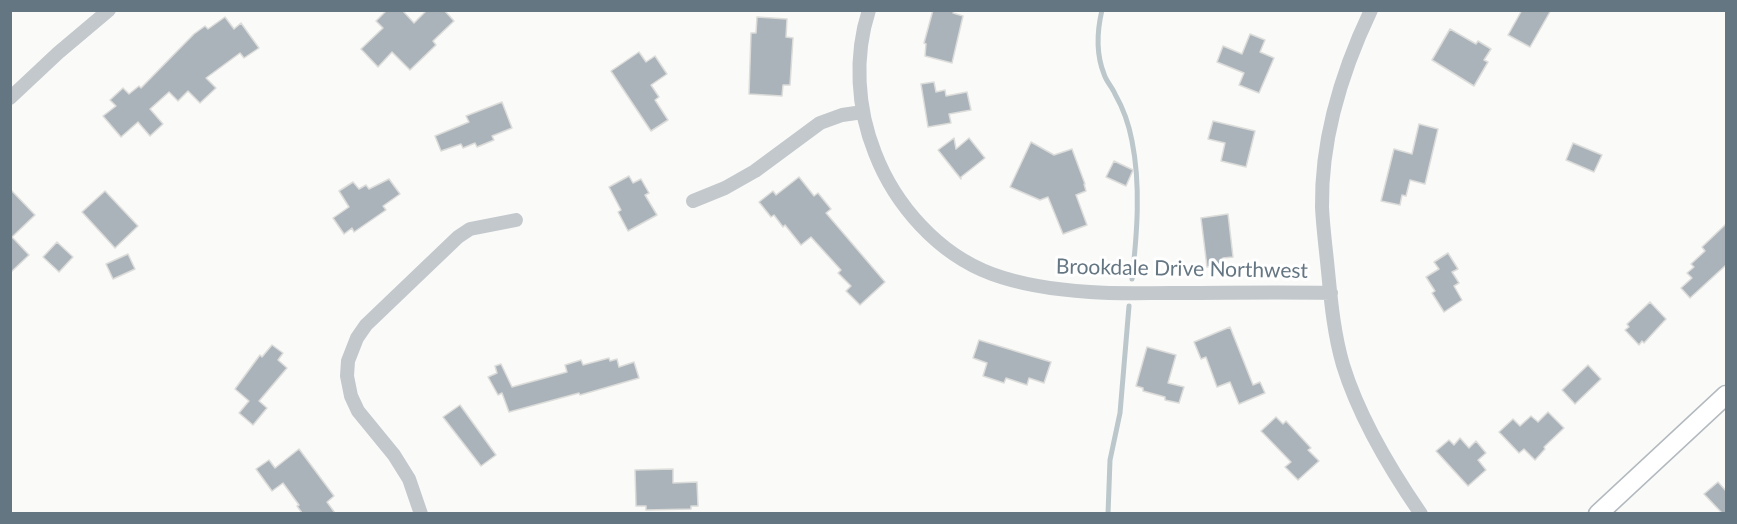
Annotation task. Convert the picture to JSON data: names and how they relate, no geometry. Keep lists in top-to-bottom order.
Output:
{
  "streets": {
    "street": ["Brookdale Drive Northwest"]
  }
}
